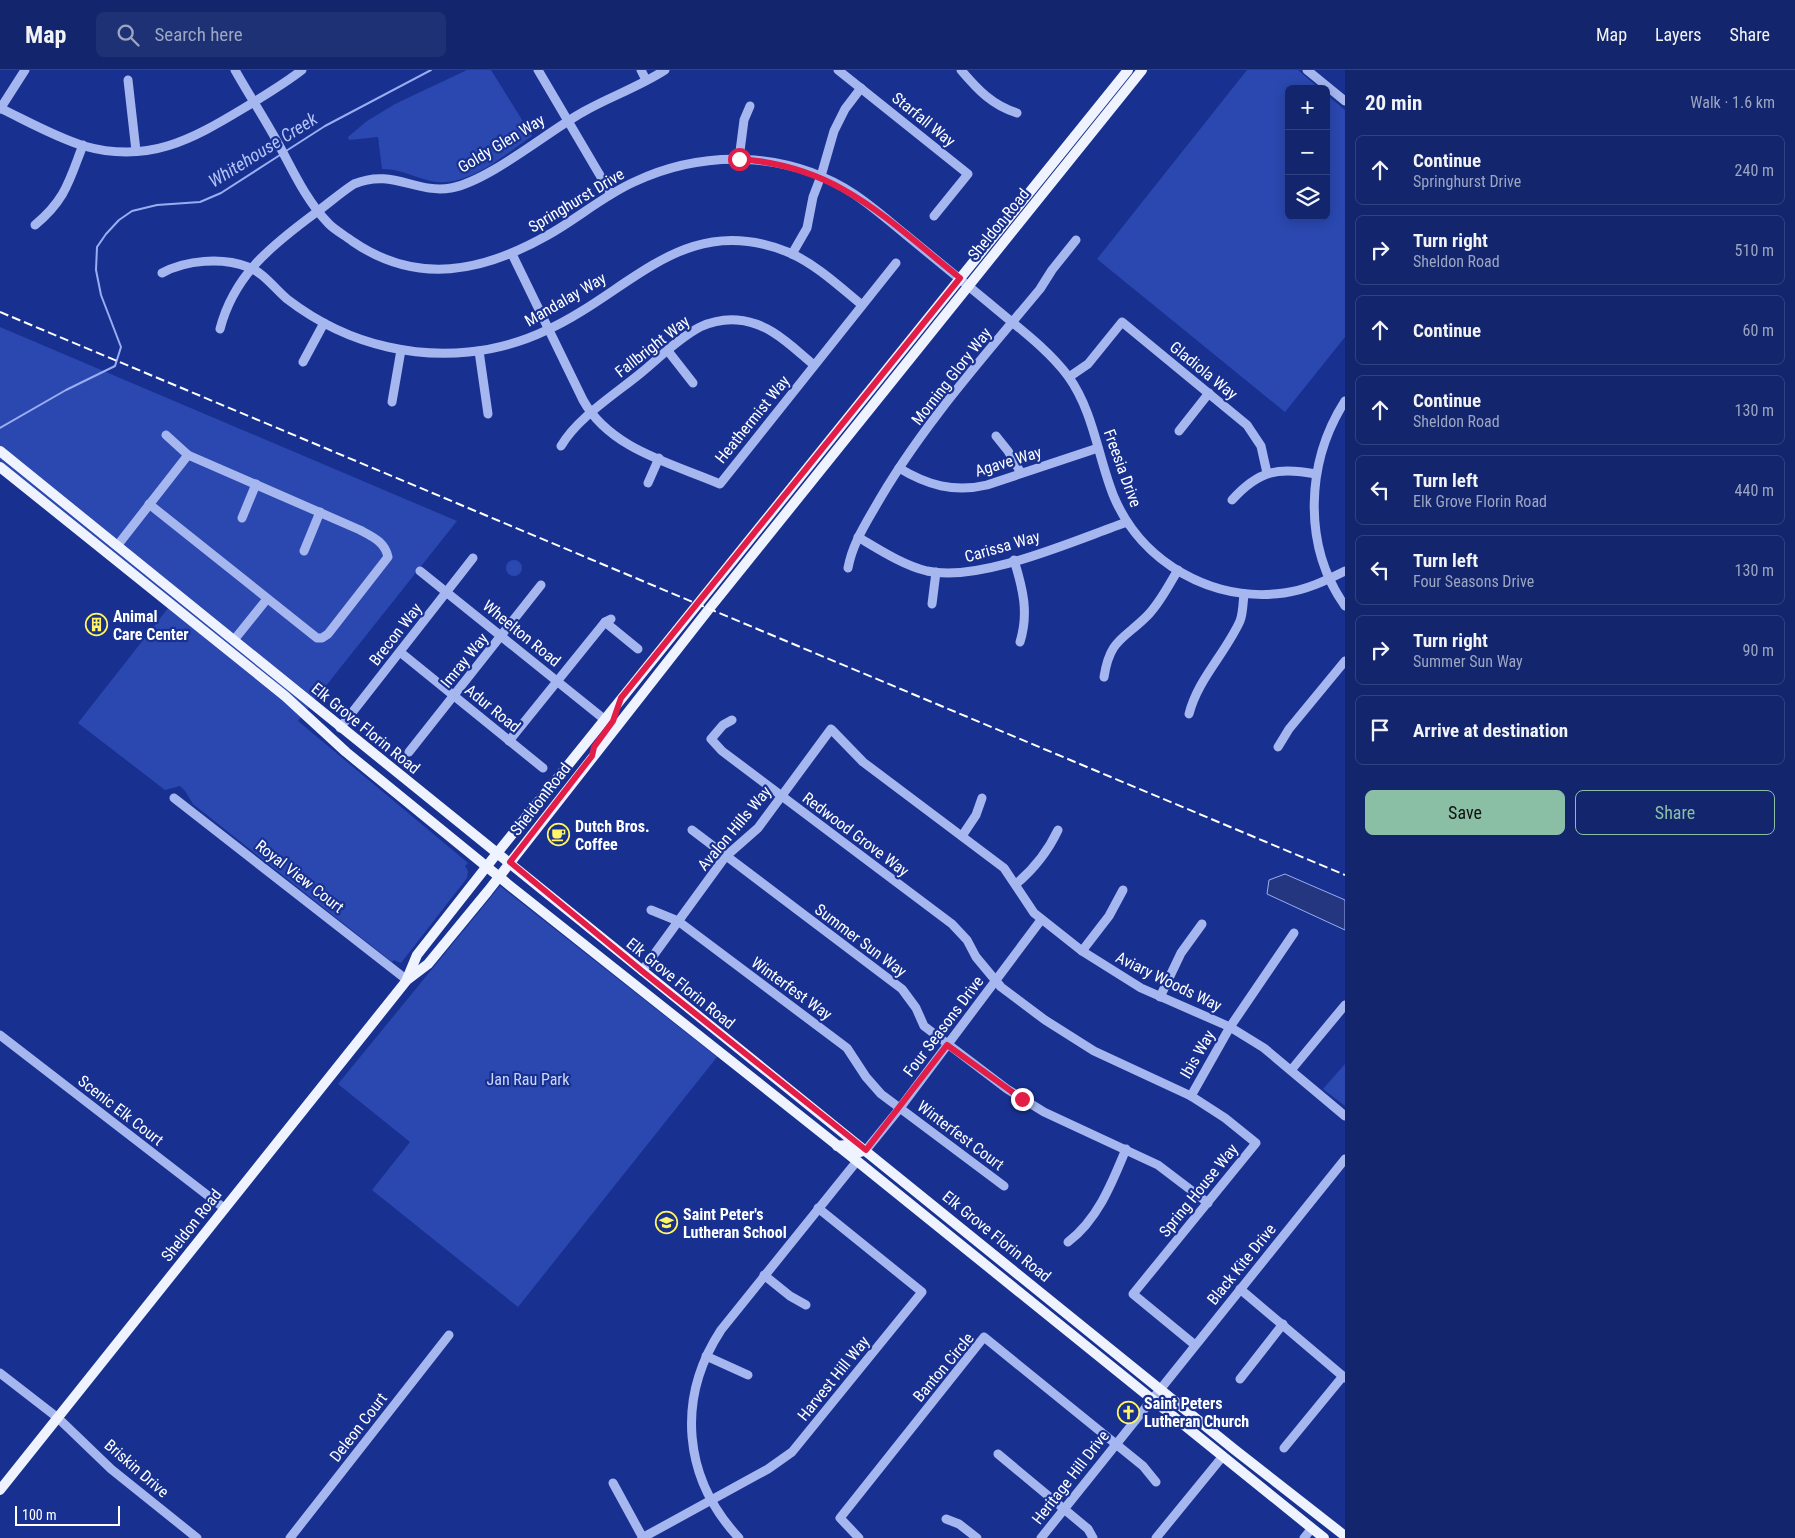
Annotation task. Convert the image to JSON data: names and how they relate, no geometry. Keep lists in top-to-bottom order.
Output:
{
  "streets": {
    "main road": ["Sheldon Road", "Elk Grove Florin Road"],
    "street": [
      "Starfall Way",
      "Goldy Glen Way",
      "Springhurst Drive",
      "Mandalay Way",
      "Fallbright Way",
      "Gladiola Way",
      "Morning Glory Way",
      "Heathermist Way",
      "Agave Way",
      "Freesia Drive",
      "Carissa Way",
      "Wheelton Road",
      "Brecon Way",
      "Imray Way",
      "Adur Road",
      "Avalon Hills Way",
      "Redwood Grove Way",
      "Royal View Court",
      "Summer Sun Way",
      "Aviary Woods Way",
      "Winterfest Way",
      "Four Seasons Drive",
      "Ibis Way",
      "Scenic Elk Court",
      "Winterfest Court",
      "Spring House Way",
      "Black Kite Drive",
      "Banton Circle",
      "Harvest Hill Way",
      "Deleon Court",
      "Briskin Drive",
      "Heritage Hill Drive"
    ]
  },
  "crossings": [
    ["Goldy Glen Way", "Springhurst Drive"],
    ["Goldy Glen Way", "Mandalay Way"],
    ["Springhurst Drive", "Sheldon Road"],
    ["Springhurst Drive", "Heathermist Way"],
    ["Springhurst Drive", "Freesia Drive"],
    ["Sheldon Road", "Freesia Drive"],
    ["Sheldon Road", "Wheelton Road"],
    ["Sheldon Road", "Elk Grove Florin Road"],
    ["Sheldon Road", "Royal View Court"],
    ["Sheldon Road", "Scenic Elk Court"],
    ["Sheldon Road", "Briskin Drive"],
    ["Mandalay Way", "Heathermist Way"],
    ["Fallbright Way", "Heathermist Way"],
    ["Gladiola Way", "Freesia Drive"],
    ["Morning Glory Way", "Agave Way"],
    ["Morning Glory Way", "Freesia Drive"],
    ["Morning Glory Way", "Carissa Way"],
    ["Agave Way", "Freesia Drive"],
    ["Freesia Drive", "Carissa Way"],
    ["Wheelton Road", "Brecon Way"],
    ["Wheelton Road", "Imray Way"],
    ["Brecon Way", "Adur Road"],
    ["Brecon Way", "Elk Grove Florin Road"],
    ["Imray Way", "Adur Road"],
    ["Elk Grove Florin Road", "Avalon Hills Way"],
    ["Elk Grove Florin Road", "Four Seasons Drive"],
    ["Elk Grove Florin Road", "Black Kite Drive"],
    ["Elk Grove Florin Road", "Heritage Hill Drive"],
    ["Avalon Hills Way", "Redwood Grove Way"],
    ["Avalon Hills Way", "Summer Sun Way"],
    ["Avalon Hills Way", "Aviary Woods Way"],
    ["Avalon Hills Way", "Winterfest Way"],
    ["Redwood Grove Way", "Four Seasons Drive"],
    ["Redwood Grove Way", "Spring House Way"],
    ["Summer Sun Way", "Four Seasons Drive"],
    ["Summer Sun Way", "Spring House Way"],
    ["Aviary Woods Way", "Four Seasons Drive"],
    ["Aviary Woods Way", "Ibis Way"],
    ["Winterfest Way", "Four Seasons Drive"],
    ["Winterfest Way", "Winterfest Court"],
    ["Four Seasons Drive", "Winterfest Court"],
    ["Four Seasons Drive", "Spring House Way"],
    ["Ibis Way", "Spring House Way"],
    ["Spring House Way", "Black Kite Drive"],
    ["Black Kite Drive", "Heritage Hill Drive"],
    ["Banton Circle", "Heritage Hill Drive"]
  ],
  "water": ["Whitehouse Creek"],
  "parks": ["Jan Rau Park"],
  "places": {
    "building": ["Animal Care Center"],
    "cafe": ["Dutch Bros. Coffee"],
    "school or university": ["Saint Peter's Lutheran School"],
    "church": ["Saint Peters Lutheran Church"]
  },
  "scale_bar": "100 m",
  "page": {
    "header": "Map",
    "search": "Search here",
    "nav": ["Map", "Layers", "Share"],
    "heading": ["20 min", "Walk · 1.6 km"],
    "map_buttons": ["+", "−"],
    "list": [
      ["Continue", "Springhurst Drive", "240 m"],
      ["Turn right", "Sheldon Road", "510 m"],
      ["Continue", "60 m"],
      ["Continue", "Sheldon Road", "130 m"],
      ["Turn left", "Elk Grove Florin Road", "440 m"],
      ["Turn left", "Four Seasons Drive", "130 m"],
      ["Turn right", "Summer Sun Way", "90 m"],
      "Arrive at destination"
    ],
    "buttons": ["Save", "Share"],
    "scale": "100 m"
  }
}
